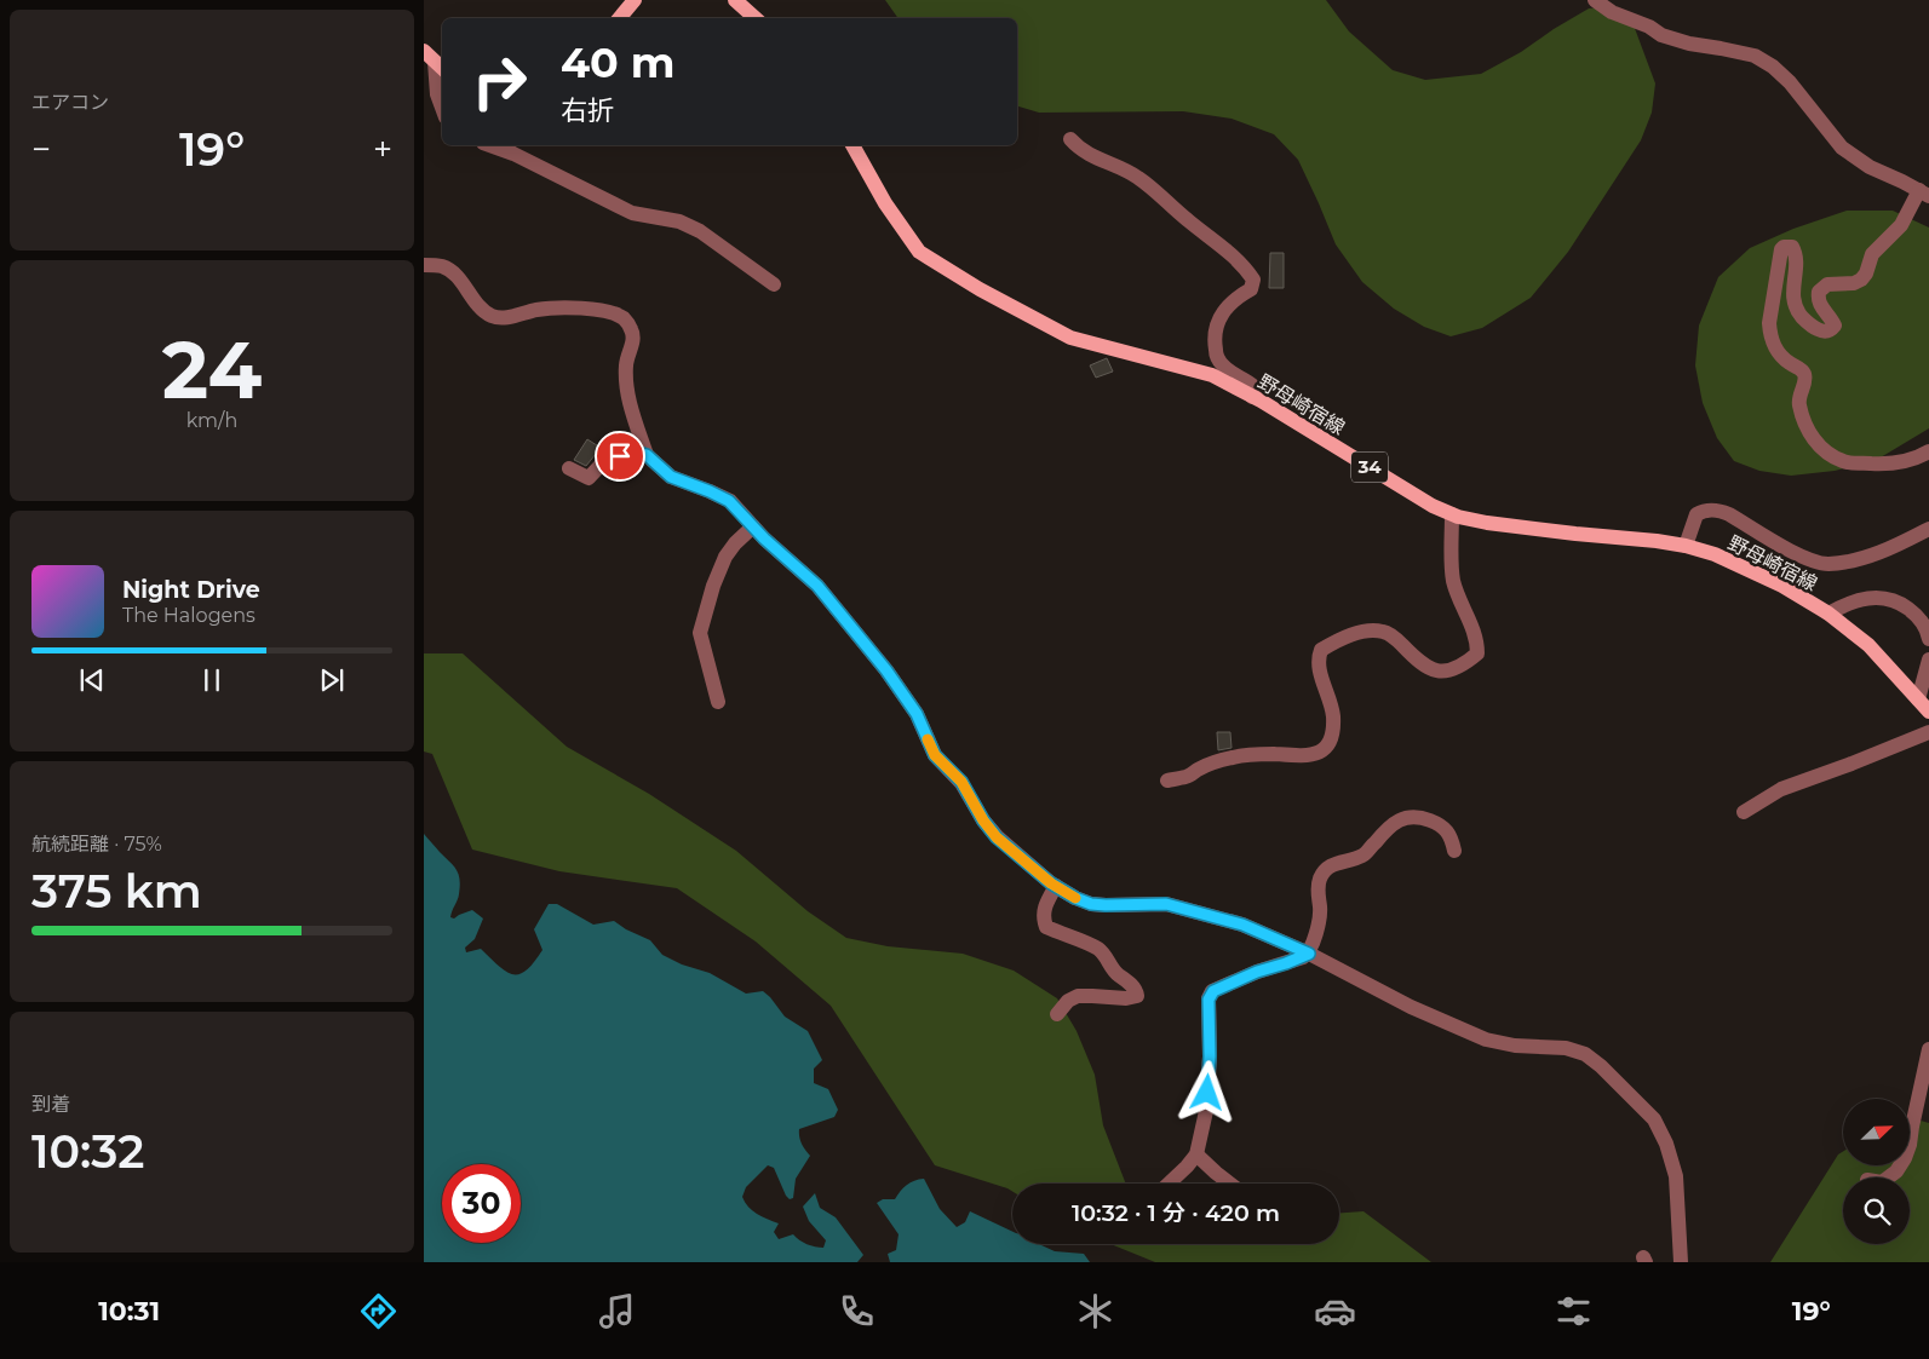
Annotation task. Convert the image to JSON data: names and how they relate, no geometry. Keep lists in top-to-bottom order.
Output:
{
  "streets": {
    "main road": ["野母崎宿線", "34"]
  },
  "north": "top right",
  "page": {
    "tile": [
      "エアコン",
      ["24", "km/h"],
      ["航続距離 · 75%", "375 km"],
      ["到着", "10:32"]
    ],
    "turn": ["40 m", "右折"],
    "heat": ["−", "19°", "+"],
    "song": ["Night Drive", "The Halogens"],
    "limit": "30",
    "trip": "10:32 · 1 分 · 420 m",
    "tabs": ["10:31", "19°"]
  }
}
